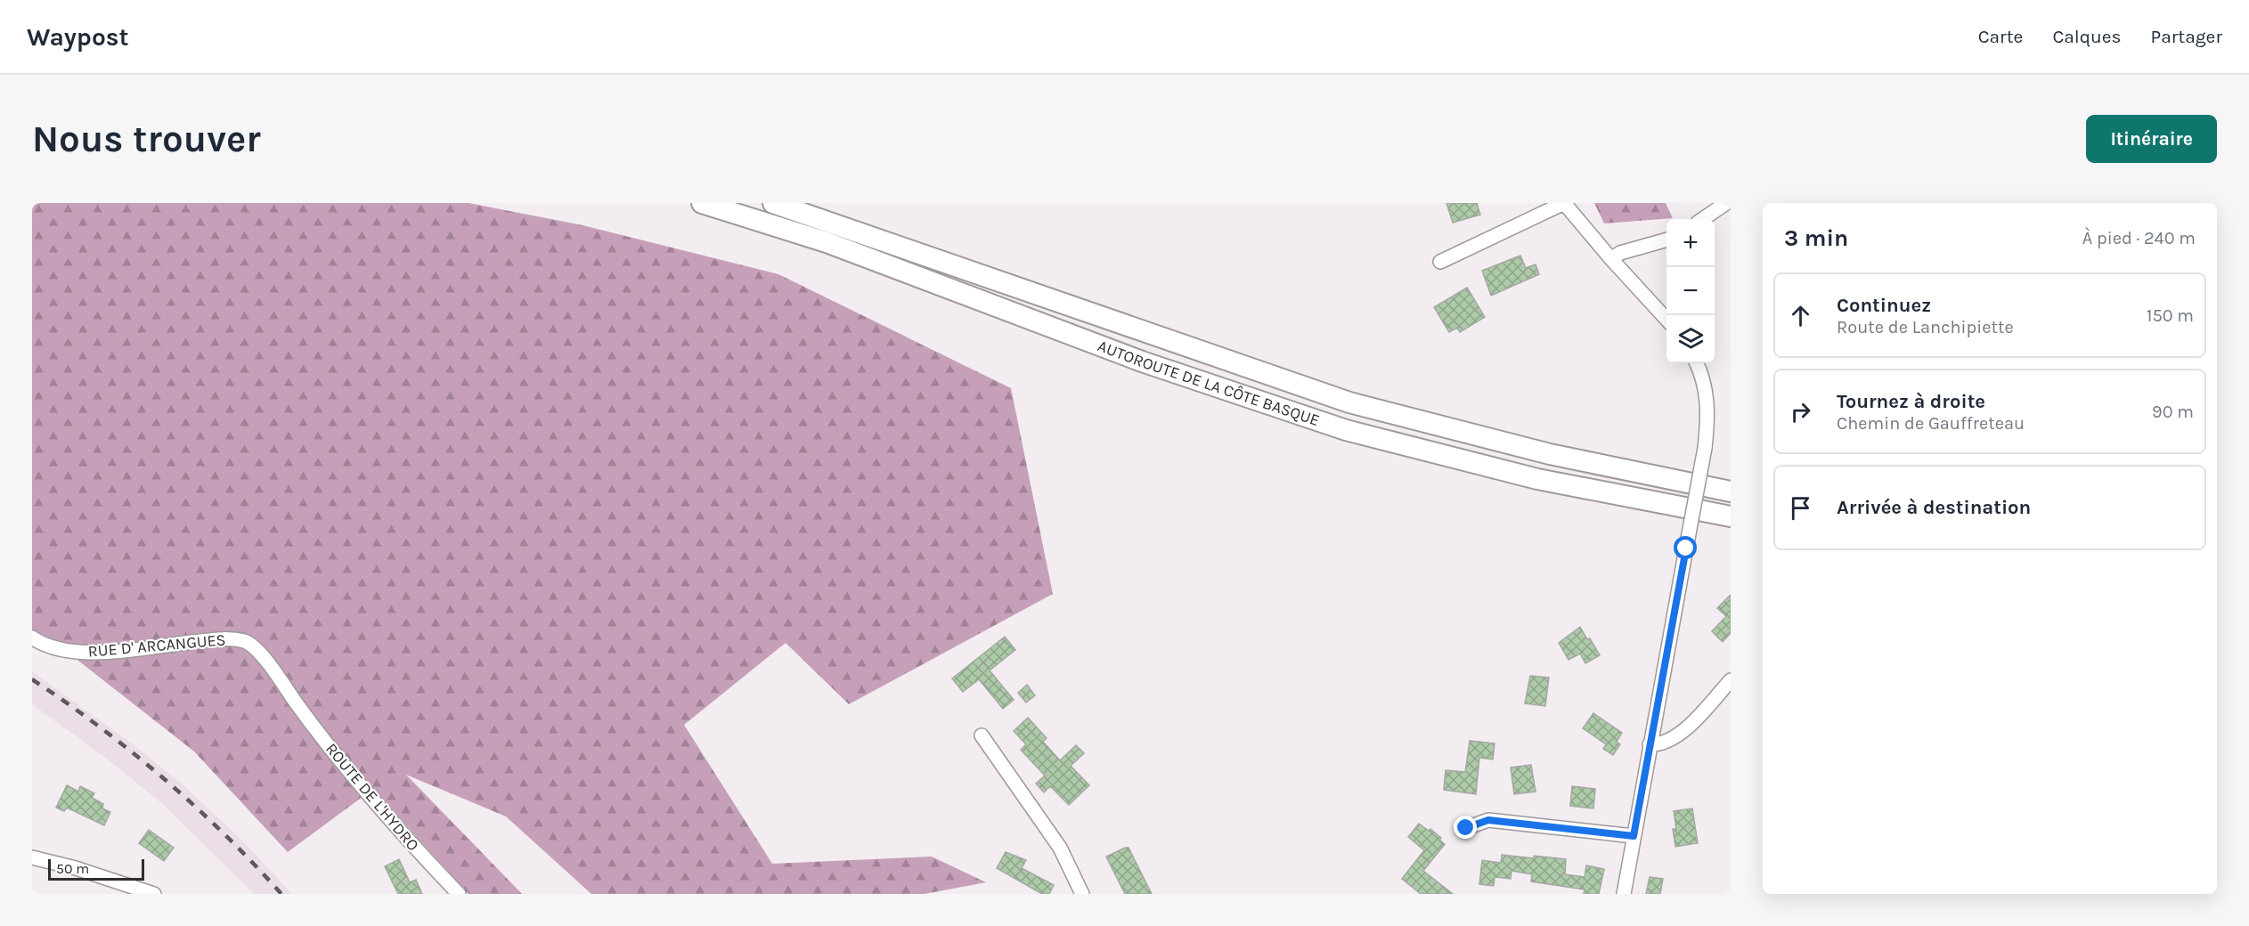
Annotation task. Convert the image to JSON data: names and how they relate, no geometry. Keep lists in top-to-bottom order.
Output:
{
  "streets": {
    "highway": ["AUTOROUTE DE LA CÔTE BASQUE"],
    "street": ["RUE D' ARCANGUES", "ROUTE DE L'HYDRO"]
  },
  "crossings": [
    ["RUE D' ARCANGUES", "ROUTE DE L'HYDRO"]
  ],
  "scale_bar": "50 m",
  "page": {
    "header": "Waypost",
    "nav": ["Carte", "Calques", "Partager"],
    "buttons": "Itinéraire",
    "title": "Nous trouver",
    "heading": ["3 min", "À pied · 240 m"],
    "map_buttons": ["+", "−"],
    "list": [
      ["Continuez", "Route de Lanchipiette", "150 m"],
      ["Tournez à droite", "Chemin de Gauffreteau", "90 m"],
      "Arrivée à destination"
    ],
    "scale": "50 m"
  }
}
